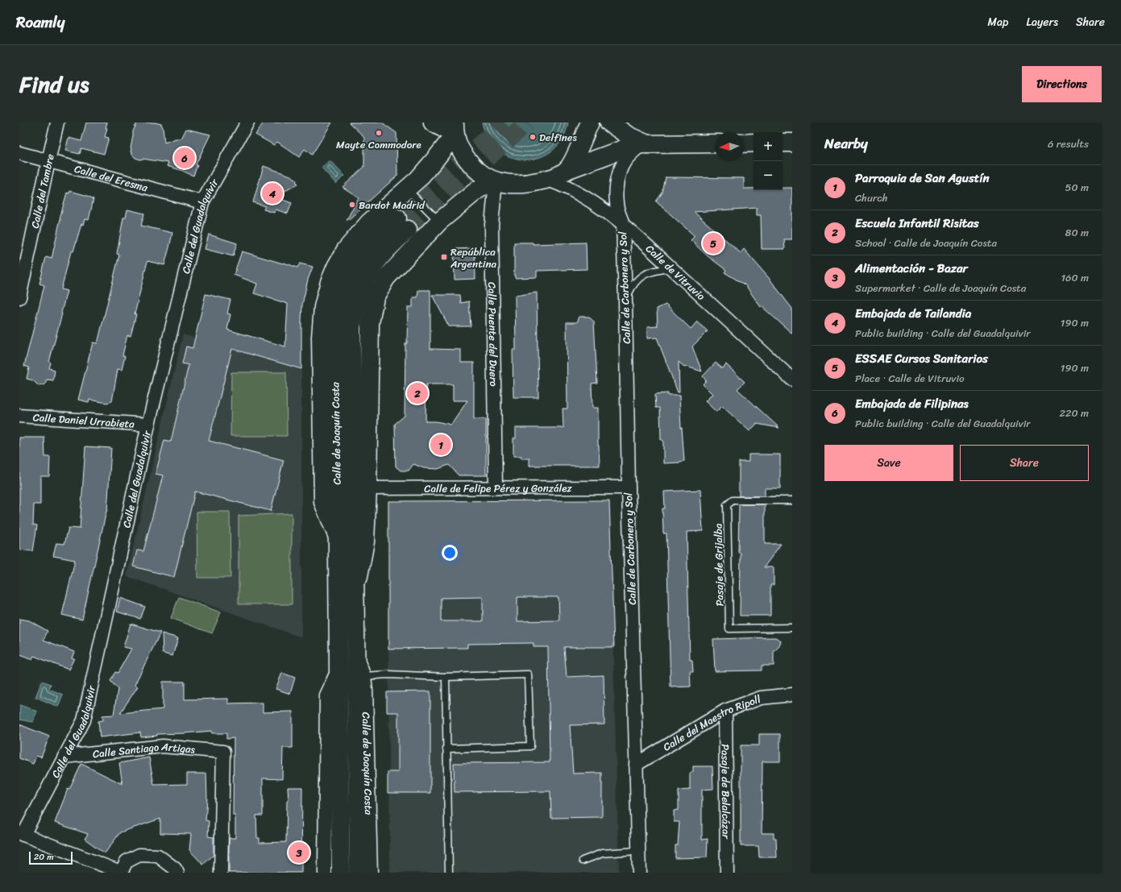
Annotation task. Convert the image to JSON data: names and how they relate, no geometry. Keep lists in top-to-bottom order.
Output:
{
  "streets": {
    "main road": ["Calle de Joaquín Costa"],
    "street": [
      "Calle del Eresma",
      "Calle del Tambre",
      "Calle del Guadalquivir",
      "Calle de Vitruvio",
      "Calle de Carbonero y Sol",
      "Calle Puente del Duero",
      "Calle Daniel Urrabieta",
      "Calle de Felipe Pérez y González",
      "Calle del Maestro Ripoll",
      "Calle Santiago Artigas",
      "Pasaje de Belalcázar"
    ],
    "lane": ["Pasaje de Grijalba"]
  },
  "crossings": [
    ["Calle del Eresma", "Calle del Tambre"],
    ["Calle del Eresma", "Calle del Guadalquivir"],
    ["Calle del Guadalquivir", "Calle Daniel Urrabieta"],
    ["Calle del Guadalquivir", "Calle Santiago Artigas"],
    ["Calle de Vitruvio", "Calle de Carbonero y Sol"],
    ["Calle de Carbonero y Sol", "Calle de Felipe Pérez y González"],
    ["Calle de Carbonero y Sol", "Calle del Maestro Ripoll"],
    ["Calle Puente del Duero", "Calle de Felipe Pérez y González"],
    ["Calle del Maestro Ripoll", "Pasaje de Belalcázar"]
  ],
  "places": {
    "other": ["Mayte Commodore", "Delfines", "Bardot Madrid"],
    "transit": ["República Argentina"]
  },
  "scale_bar": "20 m",
  "north": "left",
  "page": {
    "header": "Roamly",
    "nav": ["Map", "Layers", "Share"],
    "title": "Find us",
    "buttons": [
      "Directions",
      ["Save", "Share"]
    ],
    "heading": ["Nearby", "6 results"],
    "map_buttons": ["+", "−"],
    "pins": [
      "6",
      "4",
      "5",
      "2",
      "1",
      "3"
    ],
    "list": [
      {
        "mark": "1",
        "name": "Parroquia de San Agustín",
        "note": "Church",
        "value": "50 m"
      },
      {
        "mark": "2",
        "name": "Escuela Infantil Risitas",
        "note": "School · Calle de Joaquín Costa",
        "value": "80 m"
      },
      {
        "mark": "3",
        "name": "Alimentación - Bazar",
        "note": "Supermarket · Calle de Joaquín Costa",
        "value": "160 m"
      },
      {
        "mark": "4",
        "name": "Embajada de Tailandia",
        "note": "Public building · Calle del Guadalquivir",
        "value": "190 m"
      },
      {
        "mark": "5",
        "name": "ESSAE Cursos Sanitarios",
        "note": "Place · Calle de Vitruvio",
        "value": "190 m"
      },
      {
        "mark": "6",
        "name": "Embajada de Filipinas",
        "note": "Public building · Calle del Guadalquivir",
        "value": "220 m"
      }
    ],
    "scale": "20 m"
  }
}
